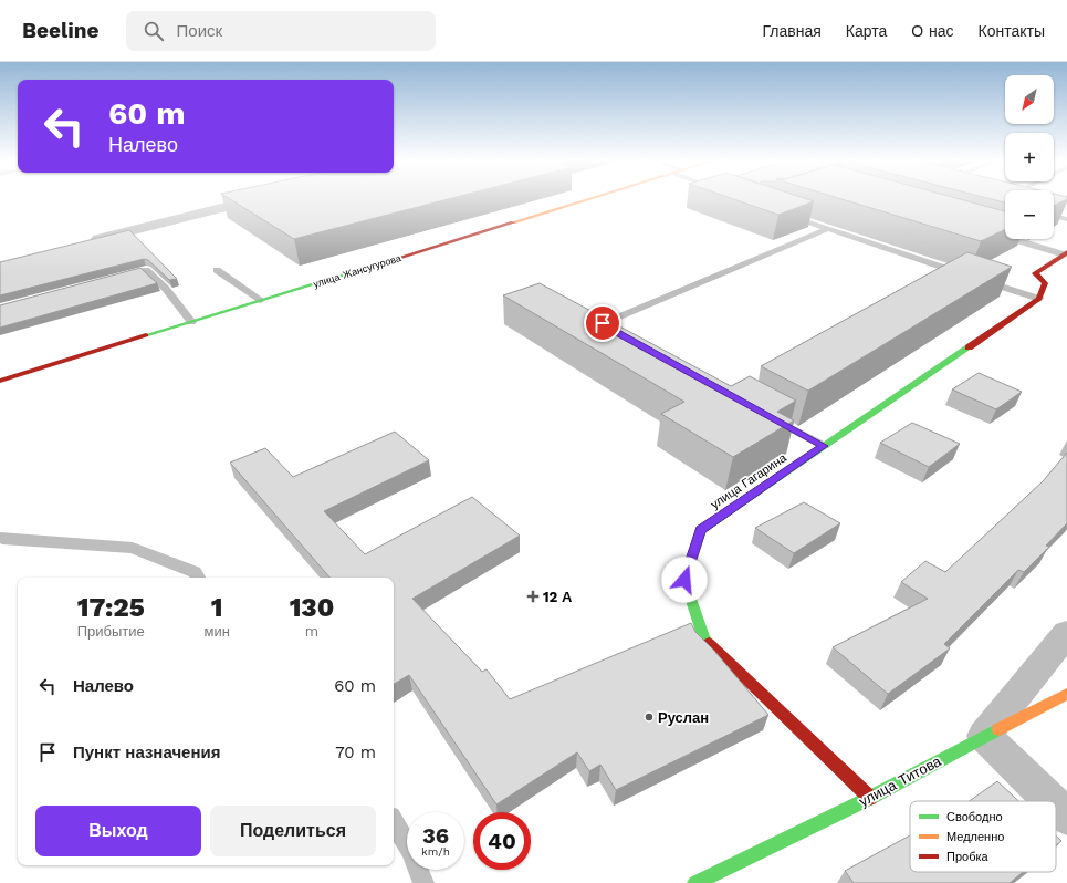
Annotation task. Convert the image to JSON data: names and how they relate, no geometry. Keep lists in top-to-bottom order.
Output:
{
  "streets": {
    "street": ["улица Жансугурова", "улица Гагарина", "улица Титова"]
  },
  "crossings": [
    ["улица Гагарина", "улица Титова"]
  ],
  "places": {
    "health": ["12 А"],
    "other": ["Руслан"]
  },
  "legend": ["Свободно", "Медленно", "Пробка"],
  "north": "bottom left",
  "page": {
    "header": "Beeline",
    "search": "Поиск",
    "nav": [
      "Главная",
      "Карта",
      "О нас",
      "Контакты"
    ],
    "map_buttons": ["+", "−"],
    "turn": ["60 m", "Налево"],
    "eta": [
      "17:25",
      "Прибытие",
      "1",
      "мин",
      "130",
      "m"
    ],
    "list": [
      {
        "name": "Налево",
        "value": "60 m"
      },
      {
        "name": "Пункт назначения",
        "value": "70 m"
      }
    ],
    "buttons": ["Выход", "Поделиться"],
    "speed": "36 km/h",
    "limit": "40"
  }
}
